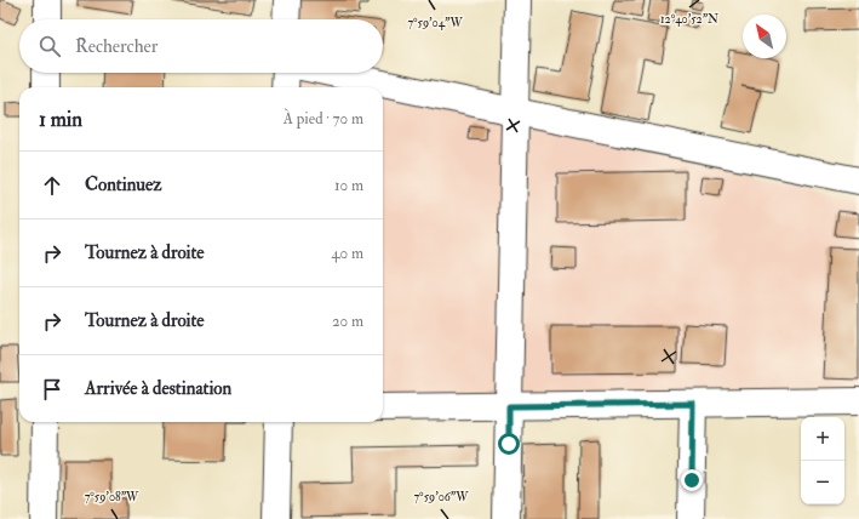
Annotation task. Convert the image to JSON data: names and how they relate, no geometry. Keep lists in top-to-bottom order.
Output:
{
  "north": "top left",
  "page": {
    "search": "Rechercher",
    "heading": ["1 min", "À pied · 70 m"],
    "list": [
      ["Continuez", "10 m"],
      ["Tournez à droite", "40 m"],
      ["Tournez à droite", "20 m"],
      "Arrivée à destination"
    ],
    "map_buttons": ["+", "−"]
  },
  "coordinates": [
    "12°40'52\"N",
    "7°59'04\"W",
    "7°59'08\"W",
    "7°59'06\"W"
  ]
}
